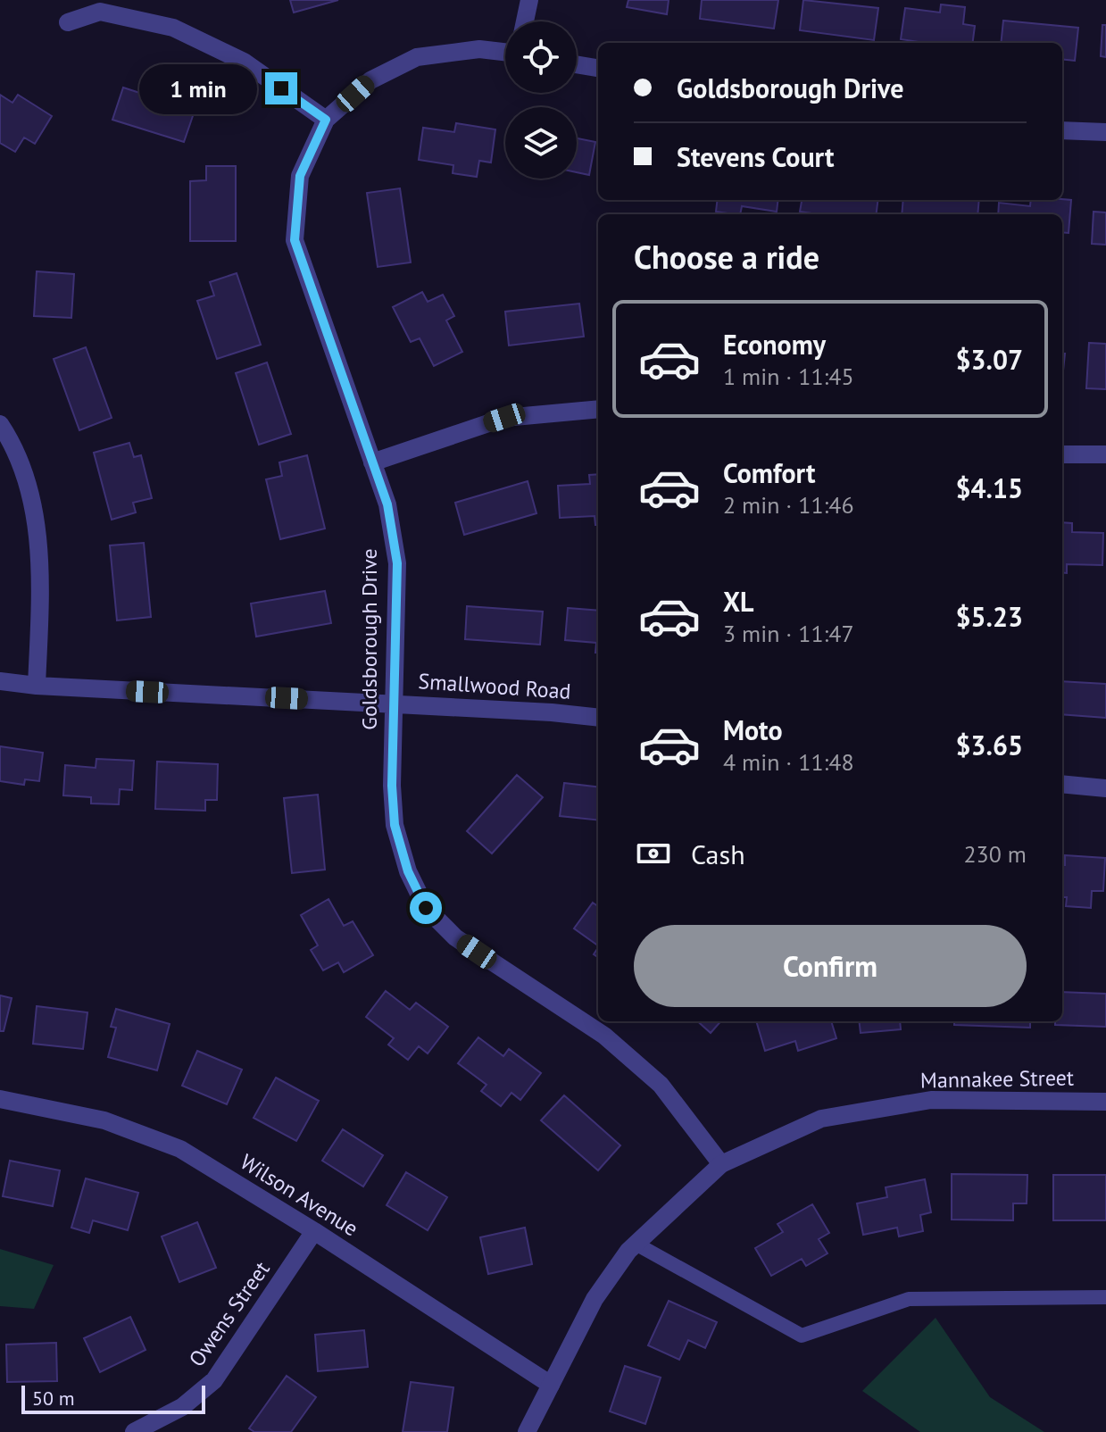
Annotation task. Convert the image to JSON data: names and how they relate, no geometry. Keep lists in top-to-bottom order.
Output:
{
  "streets": {
    "street": [
      "Goldsborough Drive",
      "Smallwood Road",
      "Mannakee Street",
      "Wilson Avenue",
      "Owens Street"
    ]
  },
  "crossings": [
    ["Goldsborough Drive", "Smallwood Road"],
    ["Goldsborough Drive", "Mannakee Street"],
    ["Mannakee Street", "Wilson Avenue"],
    ["Wilson Avenue", "Owens Street"]
  ],
  "scale_bar": "50 m",
  "page": {
    "banner": ["Goldsborough Drive", "Stevens Court"],
    "bubble": "1 min",
    "heading": "Choose a ride",
    "list": [
      {
        "name": "Economy",
        "note": "1 min · 11:45",
        "value": "$3.07"
      },
      {
        "name": "Comfort",
        "note": "2 min · 11:46",
        "value": "$4.15"
      },
      {
        "name": "XL",
        "note": "3 min · 11:47",
        "value": "$5.23"
      },
      {
        "name": "Moto",
        "note": "4 min · 11:48",
        "value": "$3.65"
      }
    ],
    "pay": ["Cash", "230 m"],
    "buttons": "Confirm",
    "scale": "50 m"
  }
}
